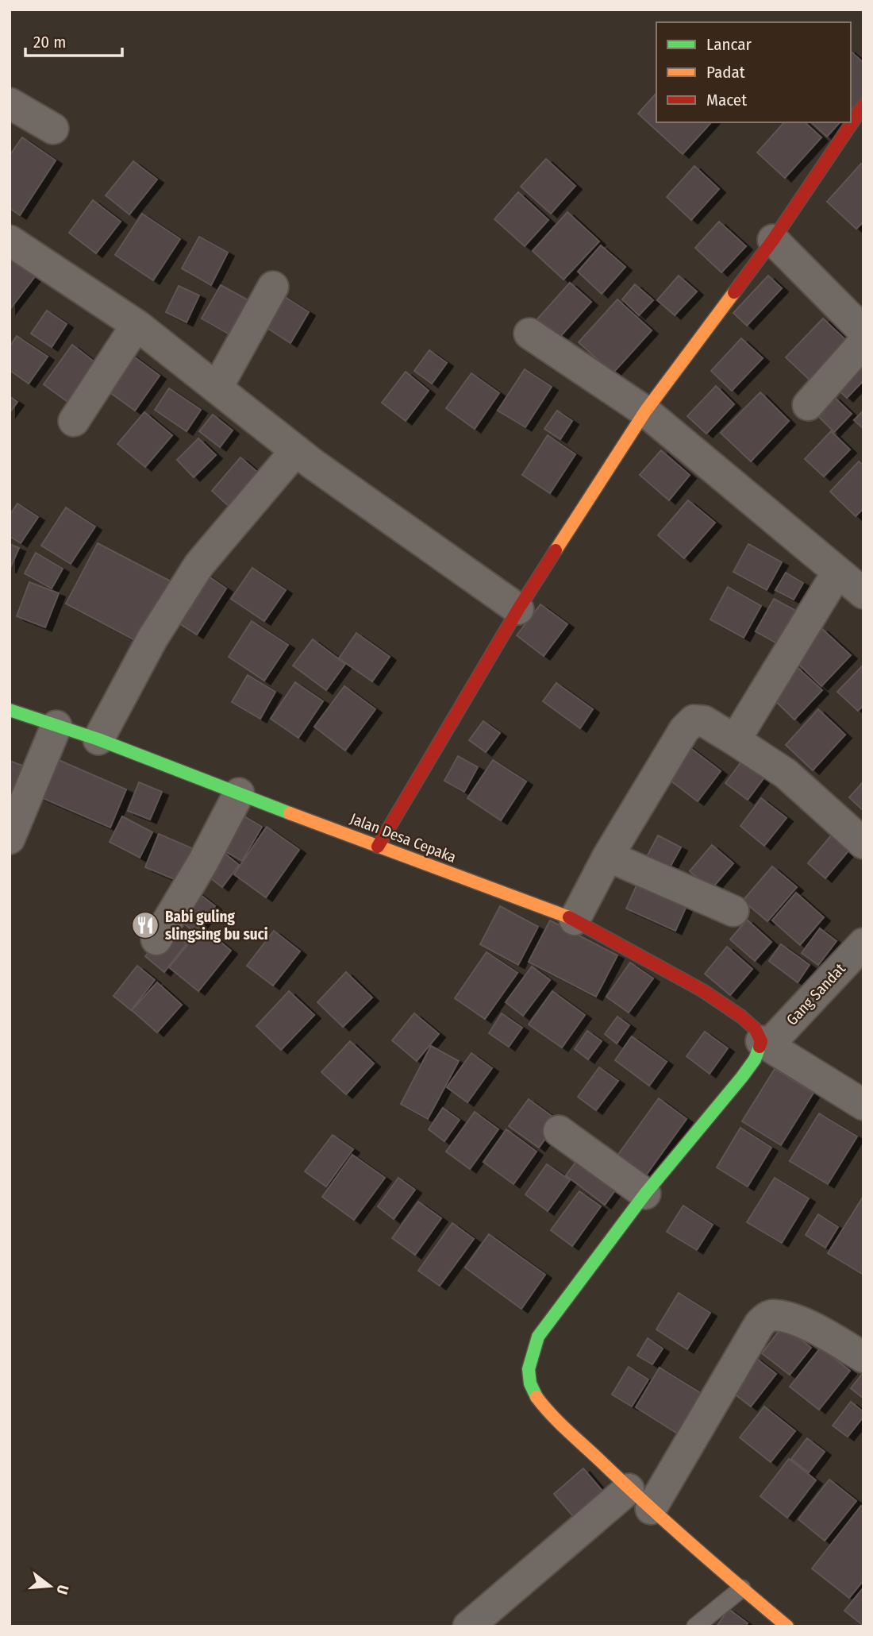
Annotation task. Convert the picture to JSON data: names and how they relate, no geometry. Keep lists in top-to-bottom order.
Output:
{
  "streets": {
    "street": ["Jalan Desa Cepaka", "Gang Sandat"]
  },
  "crossings": [
    ["Jalan Desa Cepaka", "Gang Sandat"]
  ],
  "places": {
    "restaurant": ["Babi guling slingsing bu suci"]
  },
  "legend": ["Lancar", "Padat", "Macet"],
  "scale_bar": "20 m",
  "north": "right"
}
